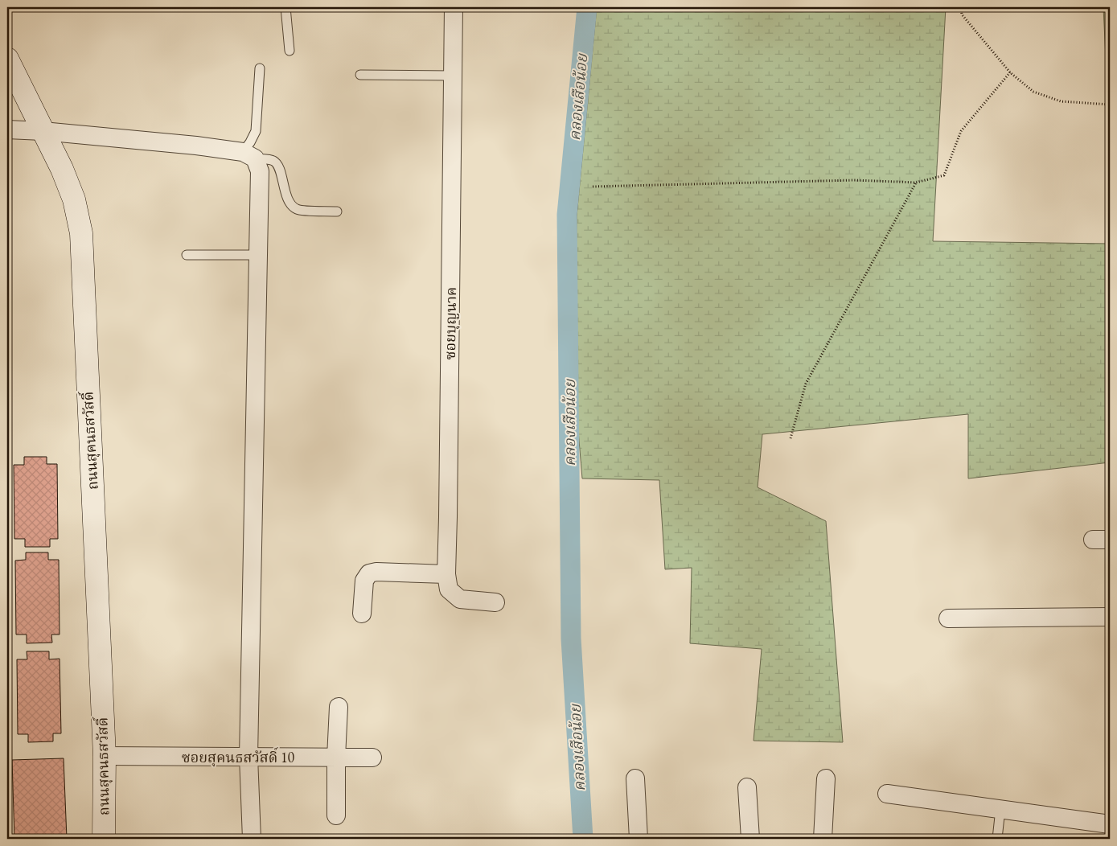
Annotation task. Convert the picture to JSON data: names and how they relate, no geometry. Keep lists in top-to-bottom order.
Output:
{
  "streets": {
    "main road": ["ถนนสุคนธสวัสดิ์"],
    "street": ["ซอยบุญนาค", "ซอยสุคนธสวัสดิ์ 10"]
  },
  "crossings": [
    ["ถนนสุคนธสวัสดิ์", "ซอยสุคนธสวัสดิ์ 10"]
  ],
  "water": ["คลองเสือน้อย"]
}
